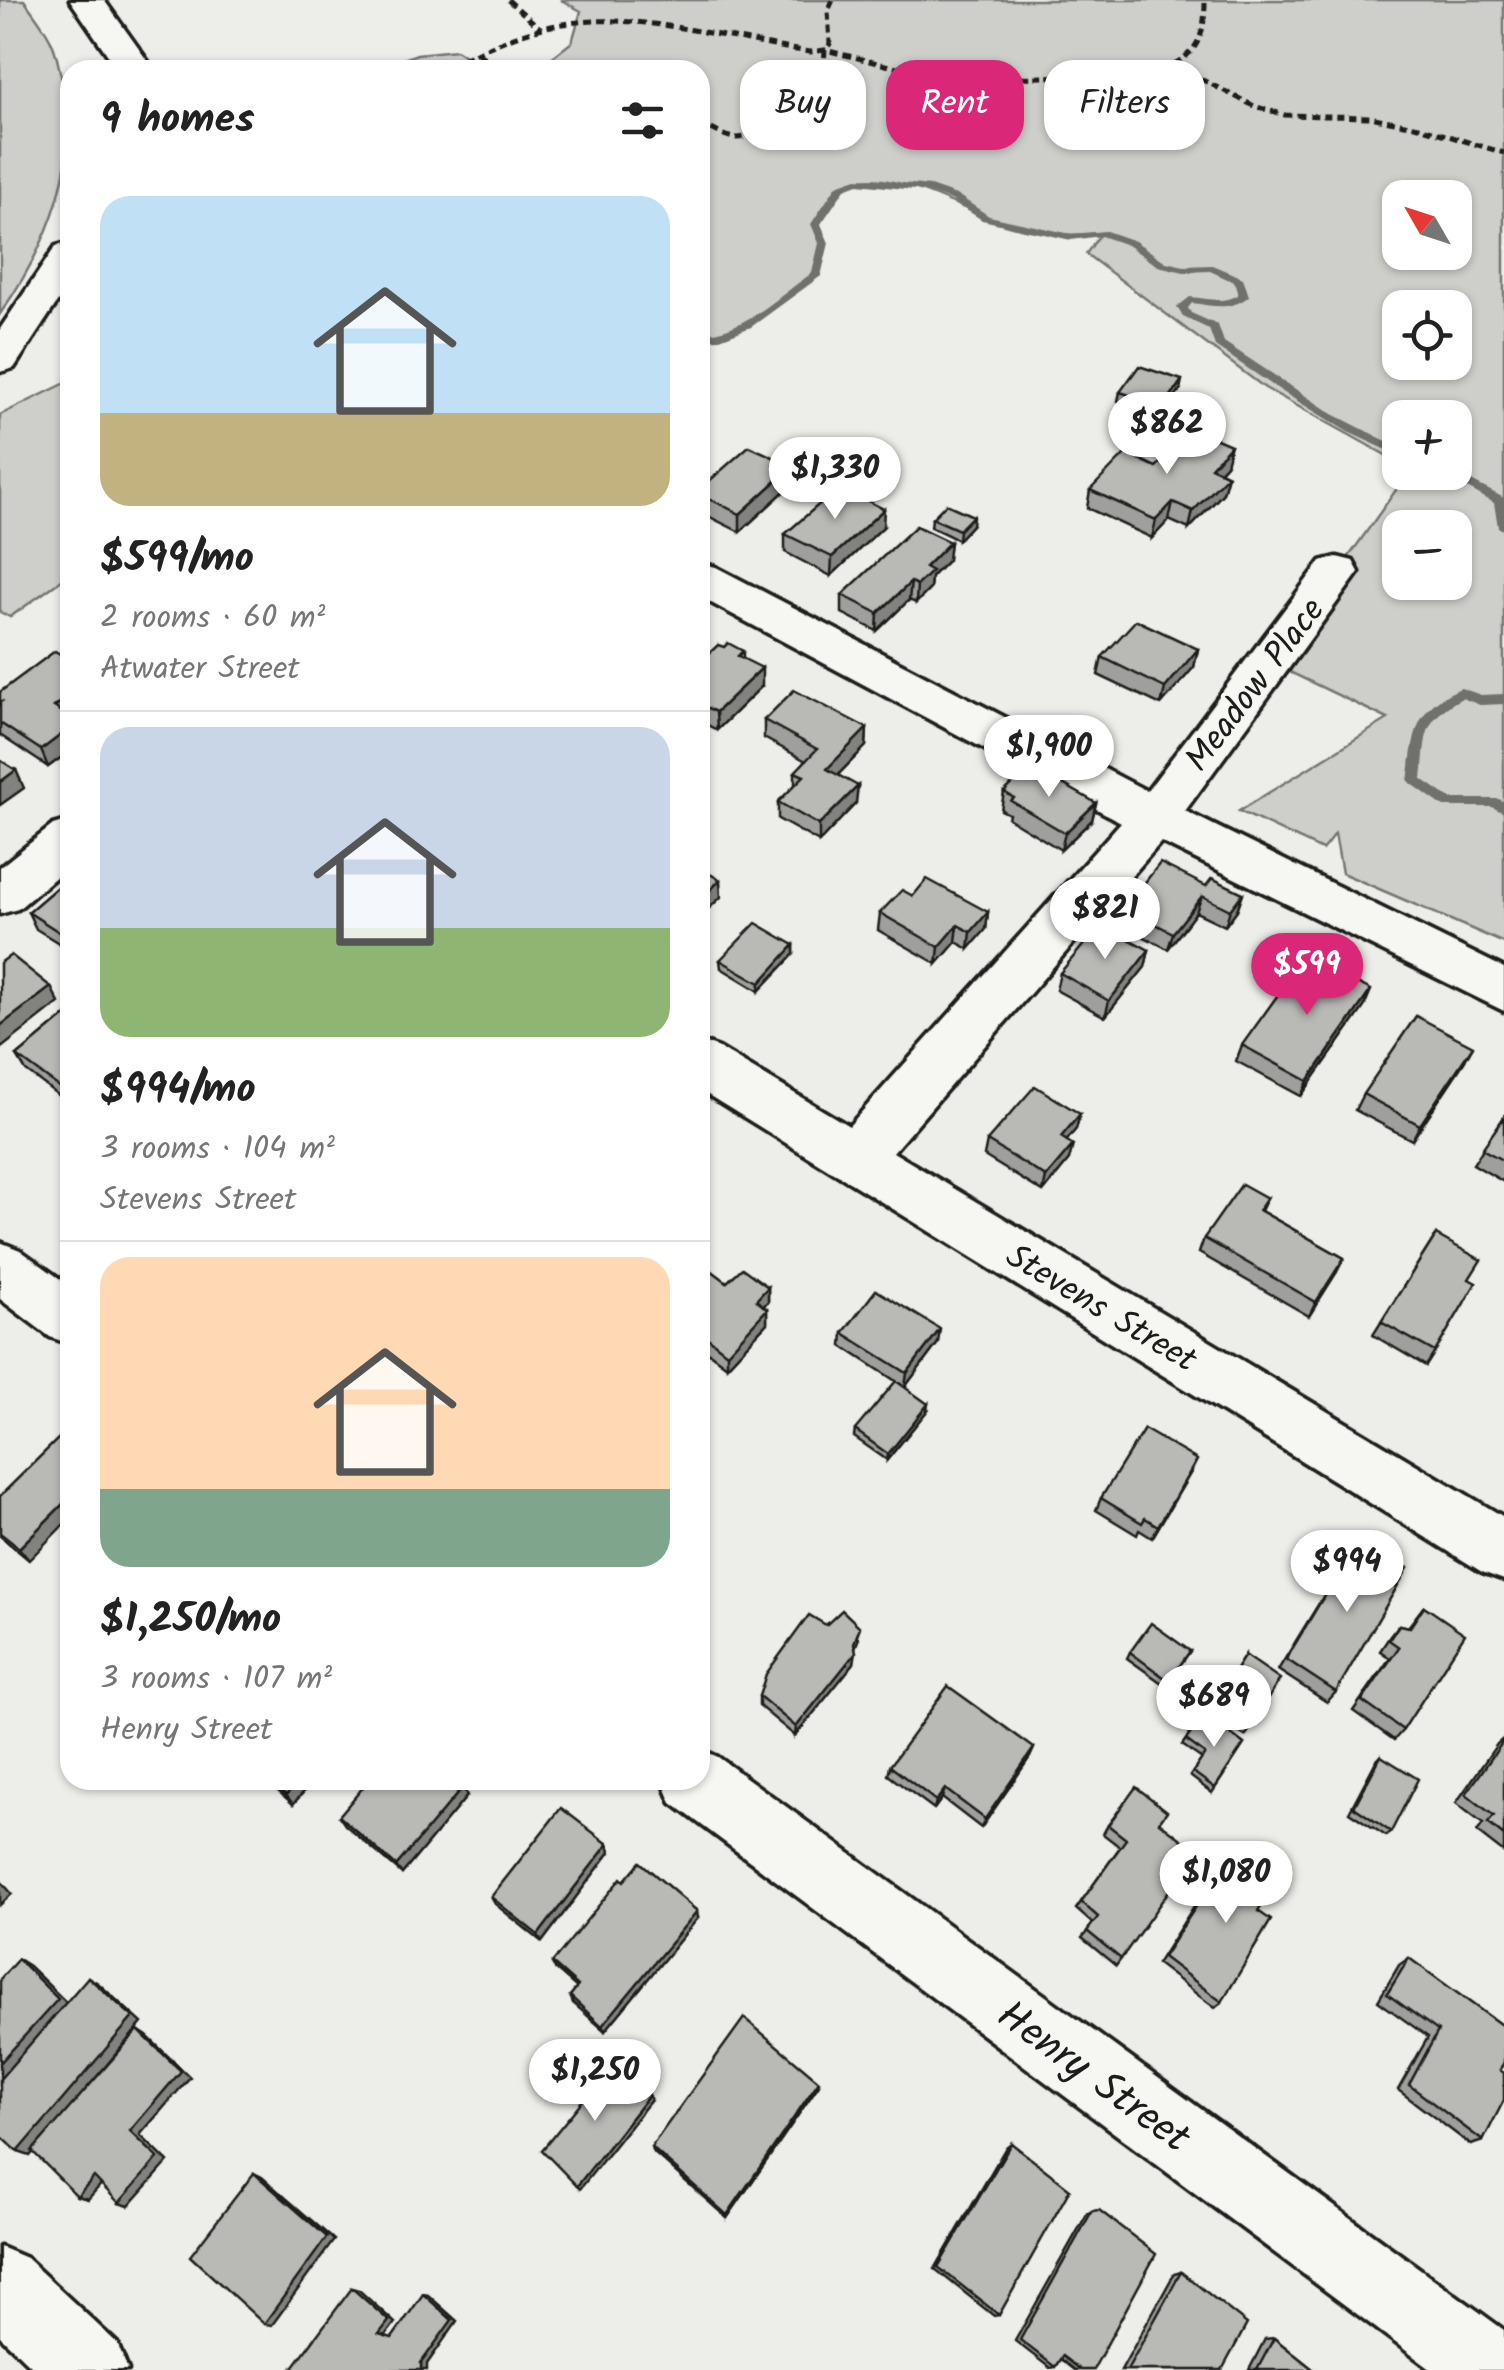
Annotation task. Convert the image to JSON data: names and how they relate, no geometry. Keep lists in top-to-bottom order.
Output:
{
  "streets": {
    "street": ["Meadow Place", "Stevens Street", "Henry Street"]
  },
  "crossings": [
    ["Meadow Place", "Stevens Street"]
  ],
  "north": "top left",
  "page": {
    "chip": ["Buy", "Rent", "Filters"],
    "heading": "9 homes",
    "map_buttons": ["+", "−"],
    "list": [
      {
        "name": "$599/mo",
        "note": "2 rooms · 60 m² · Atwater Street"
      },
      {
        "name": "$994/mo",
        "note": "3 rooms · 104 m² · Stevens Street"
      },
      {
        "name": "$1,250/mo",
        "note": "3 rooms · 107 m² · Henry Street"
      }
    ],
    "price": [
      "$862",
      "$1,330",
      "$1,900",
      "$821",
      "$599",
      "$994",
      "$689",
      "$1,080",
      "$1,250"
    ]
  }
}
